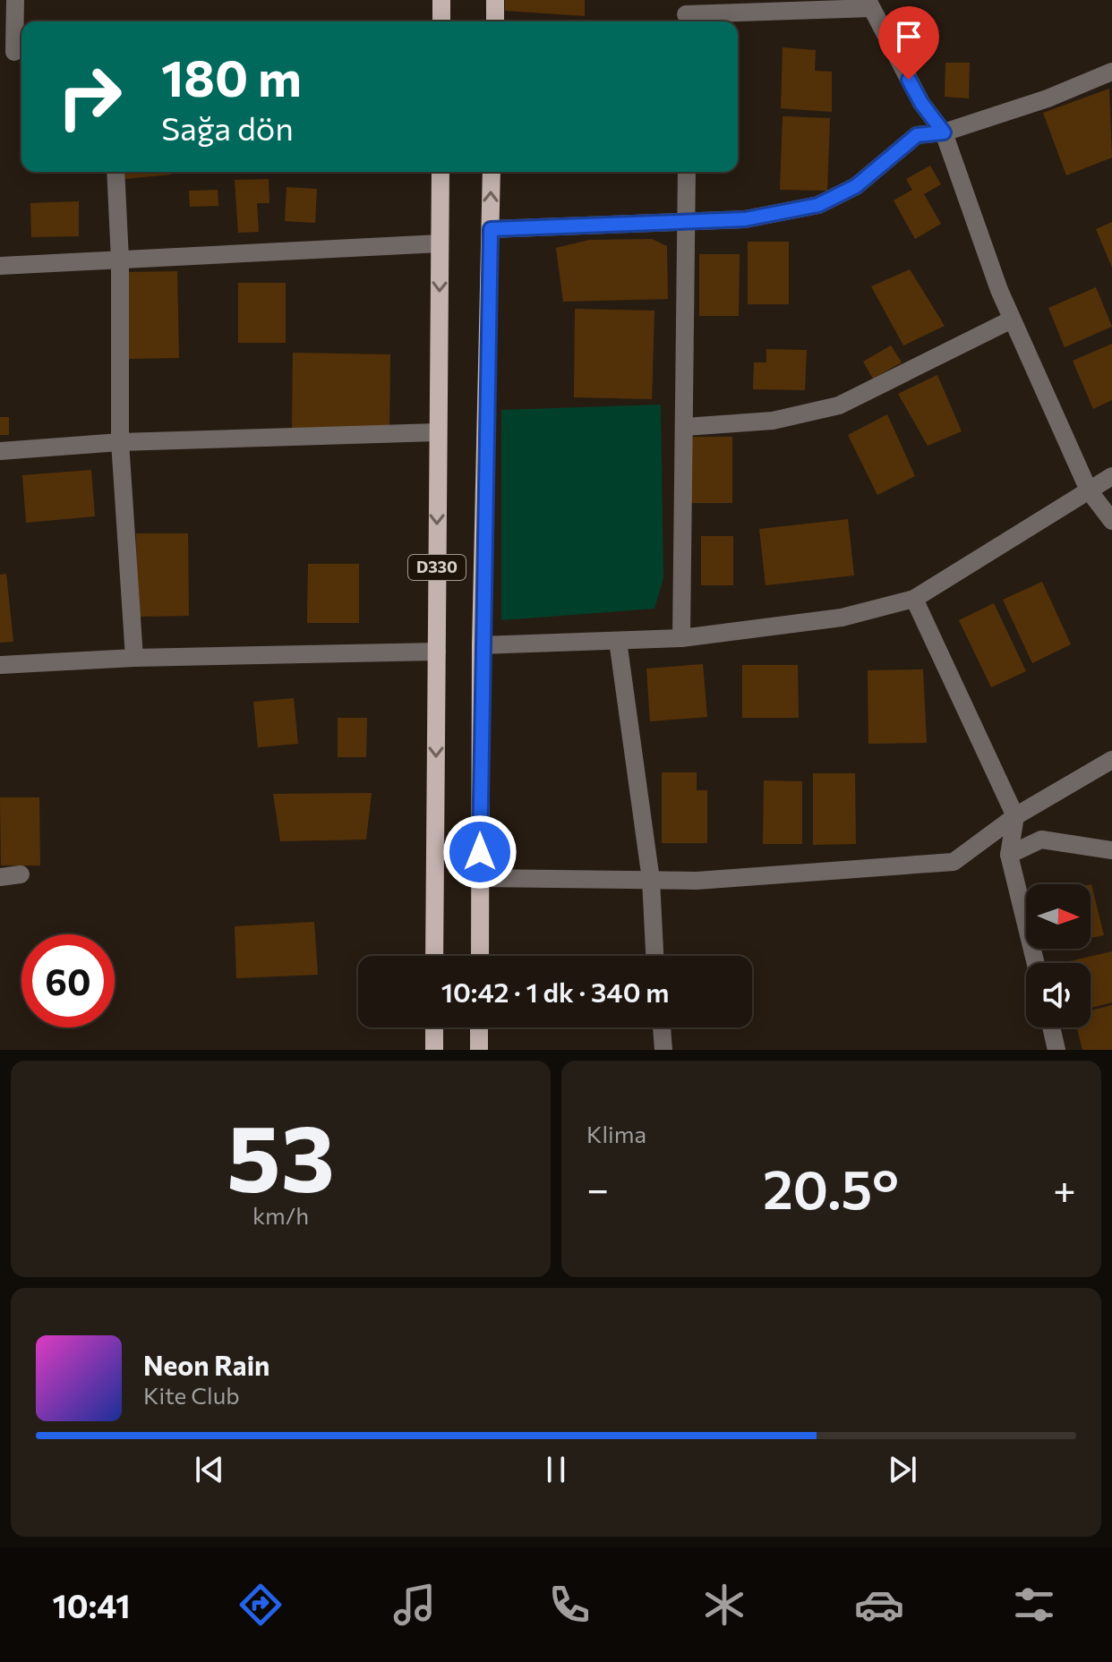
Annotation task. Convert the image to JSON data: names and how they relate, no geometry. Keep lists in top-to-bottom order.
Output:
{
  "streets": {
    "main road": ["D330"]
  },
  "north": "right",
  "page": {
    "turn": ["180 m", "Sağa dön"],
    "limit": "60",
    "trip": "10:42 · 1 dk · 340 m",
    "tile": [
      ["53", "km/h"],
      "Klima"
    ],
    "heat": ["−", "20.5°", "+"],
    "song": ["Neon Rain", "Kite Club"],
    "tabs": "10:41"
  }
}
